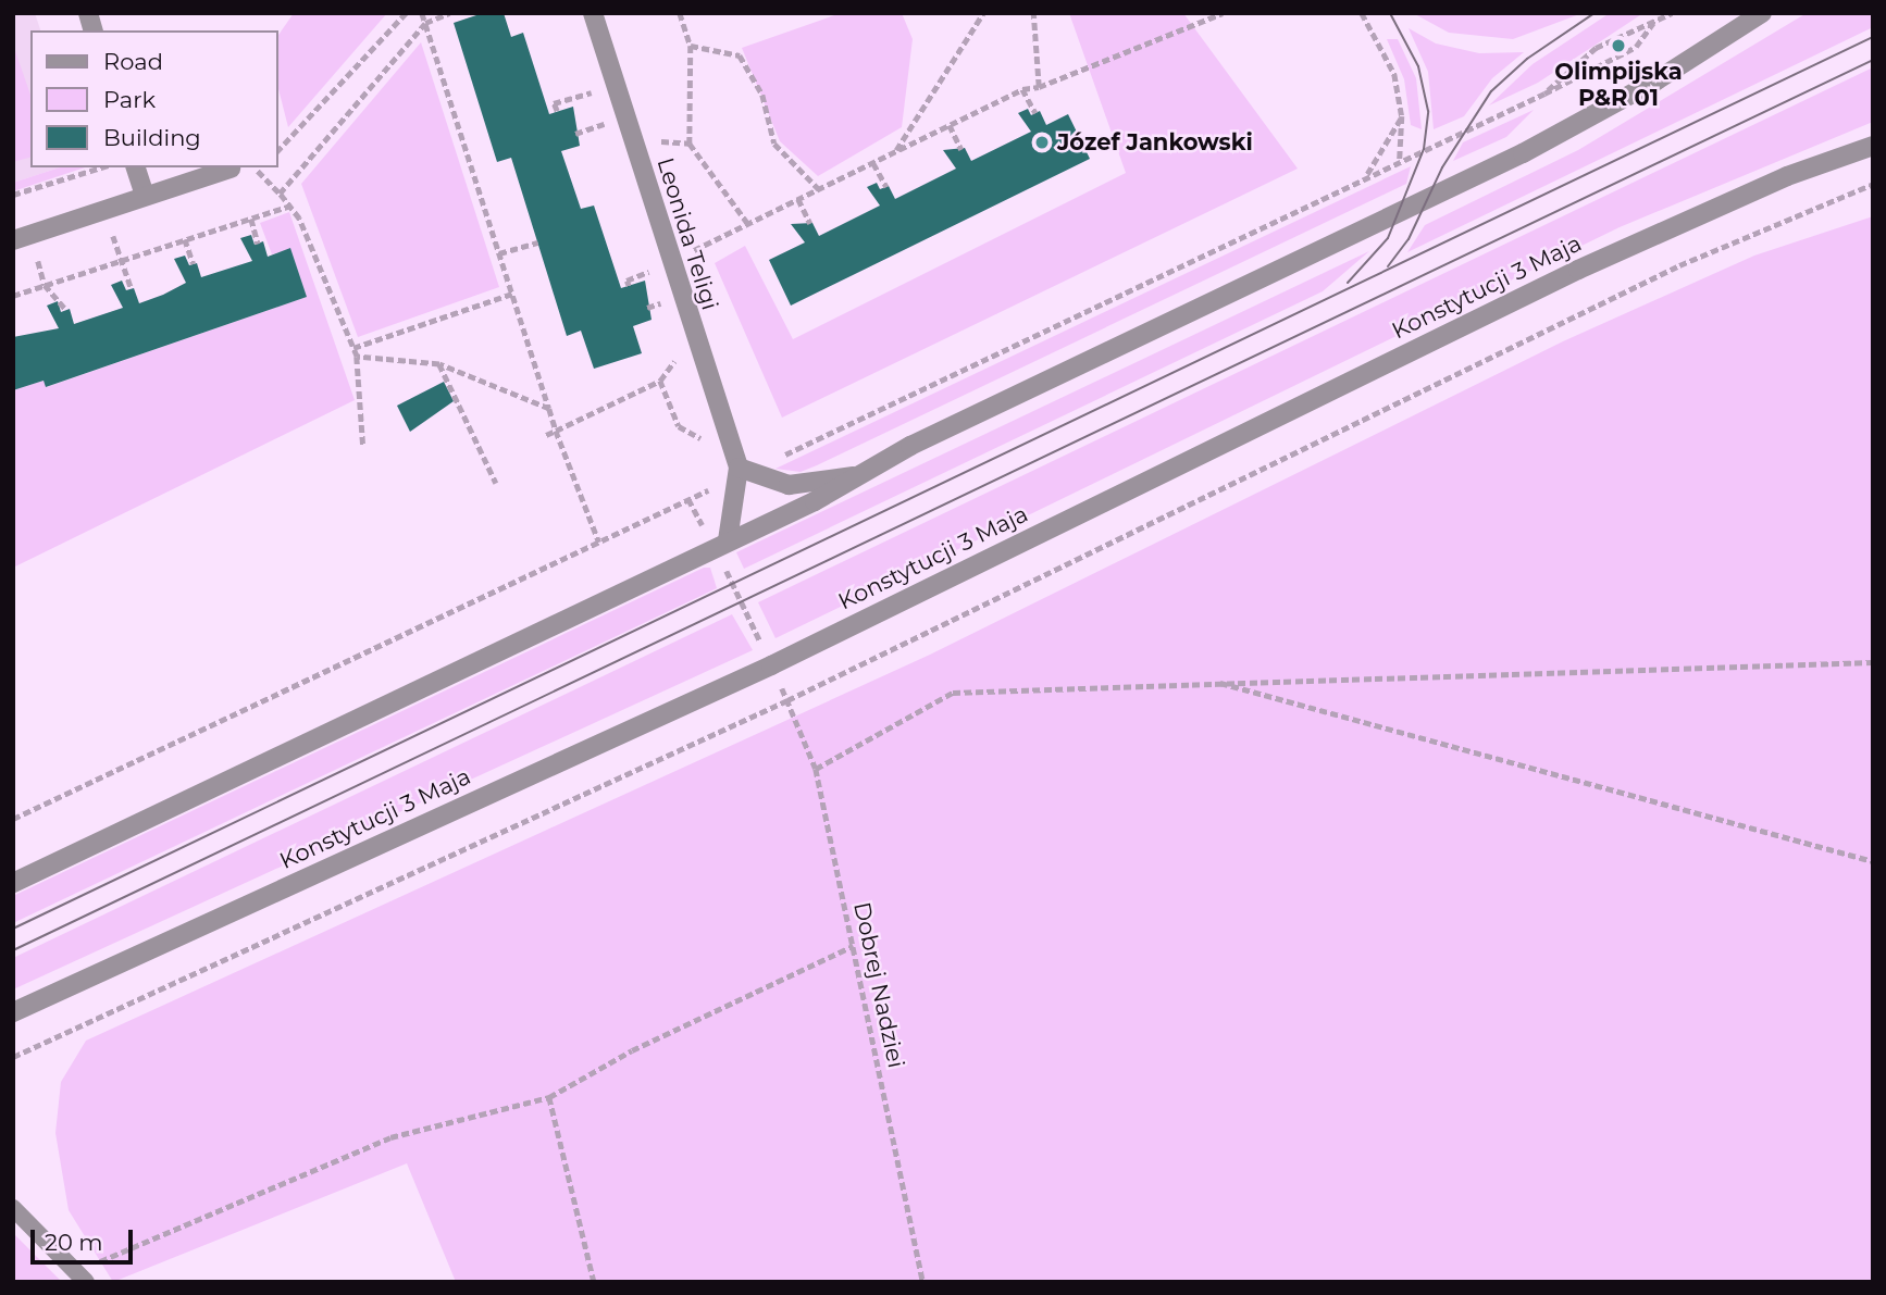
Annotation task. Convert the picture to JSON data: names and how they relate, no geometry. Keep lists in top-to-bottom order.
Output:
{
  "streets": {
    "street": ["Leonida Teligi", "Konstytucji 3 Maja"],
    "path": ["Dobrej Nadziei"]
  },
  "crossings": [
    ["Leonida Teligi", "Dobrej Nadziei"],
    ["Konstytucji 3 Maja", "Dobrej Nadziei"]
  ],
  "places": ["Olimpijska P&R 01", "Józef Jankowski"],
  "legend": ["Road", "Park", "Building"],
  "scale_bar": "20 m"
}
